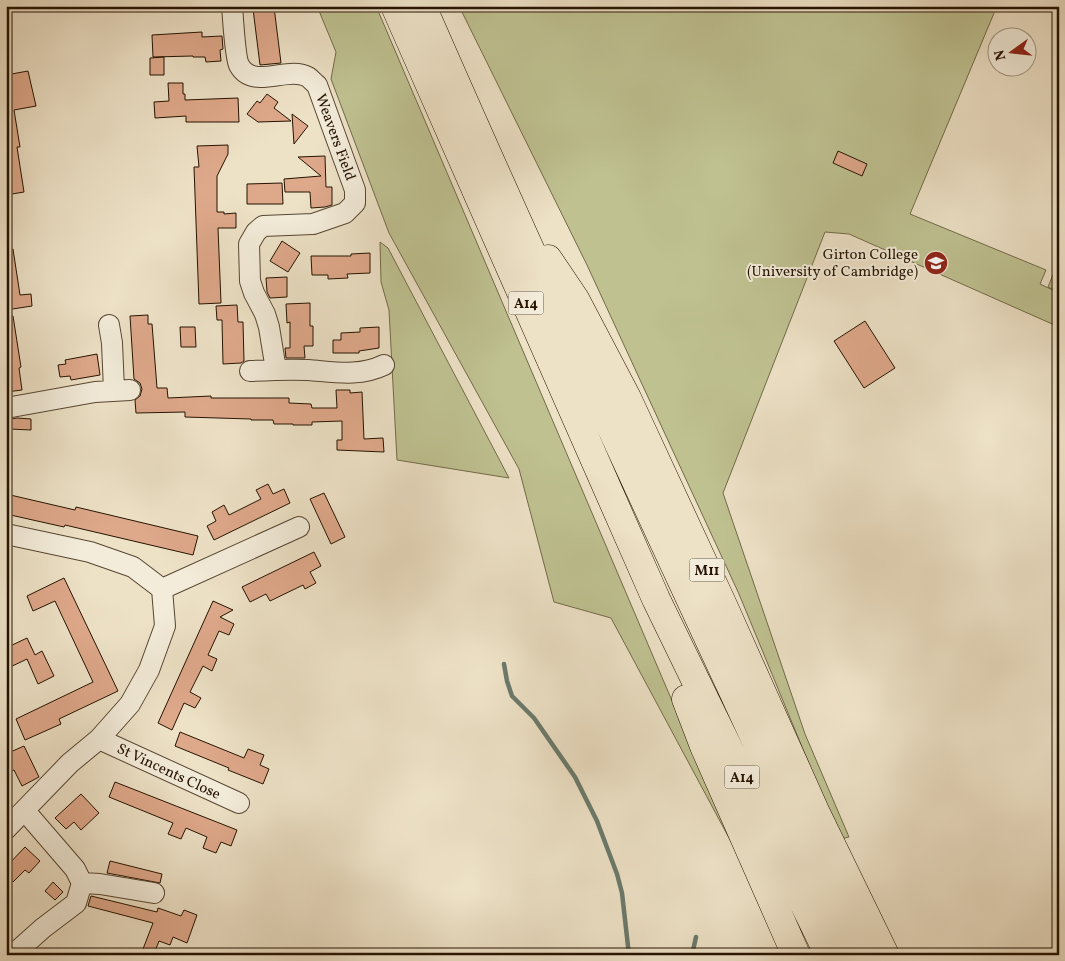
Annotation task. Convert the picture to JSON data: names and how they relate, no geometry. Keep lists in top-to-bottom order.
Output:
{
  "streets": {
    "highway": ["A14", "M11"],
    "street": ["Weavers Field", "St Vincents Close"]
  },
  "crossings": [
    ["A14", "M11"]
  ],
  "places": {
    "school or university": ["Girton College (University of Cambridge)"]
  },
  "north": "left"
}
